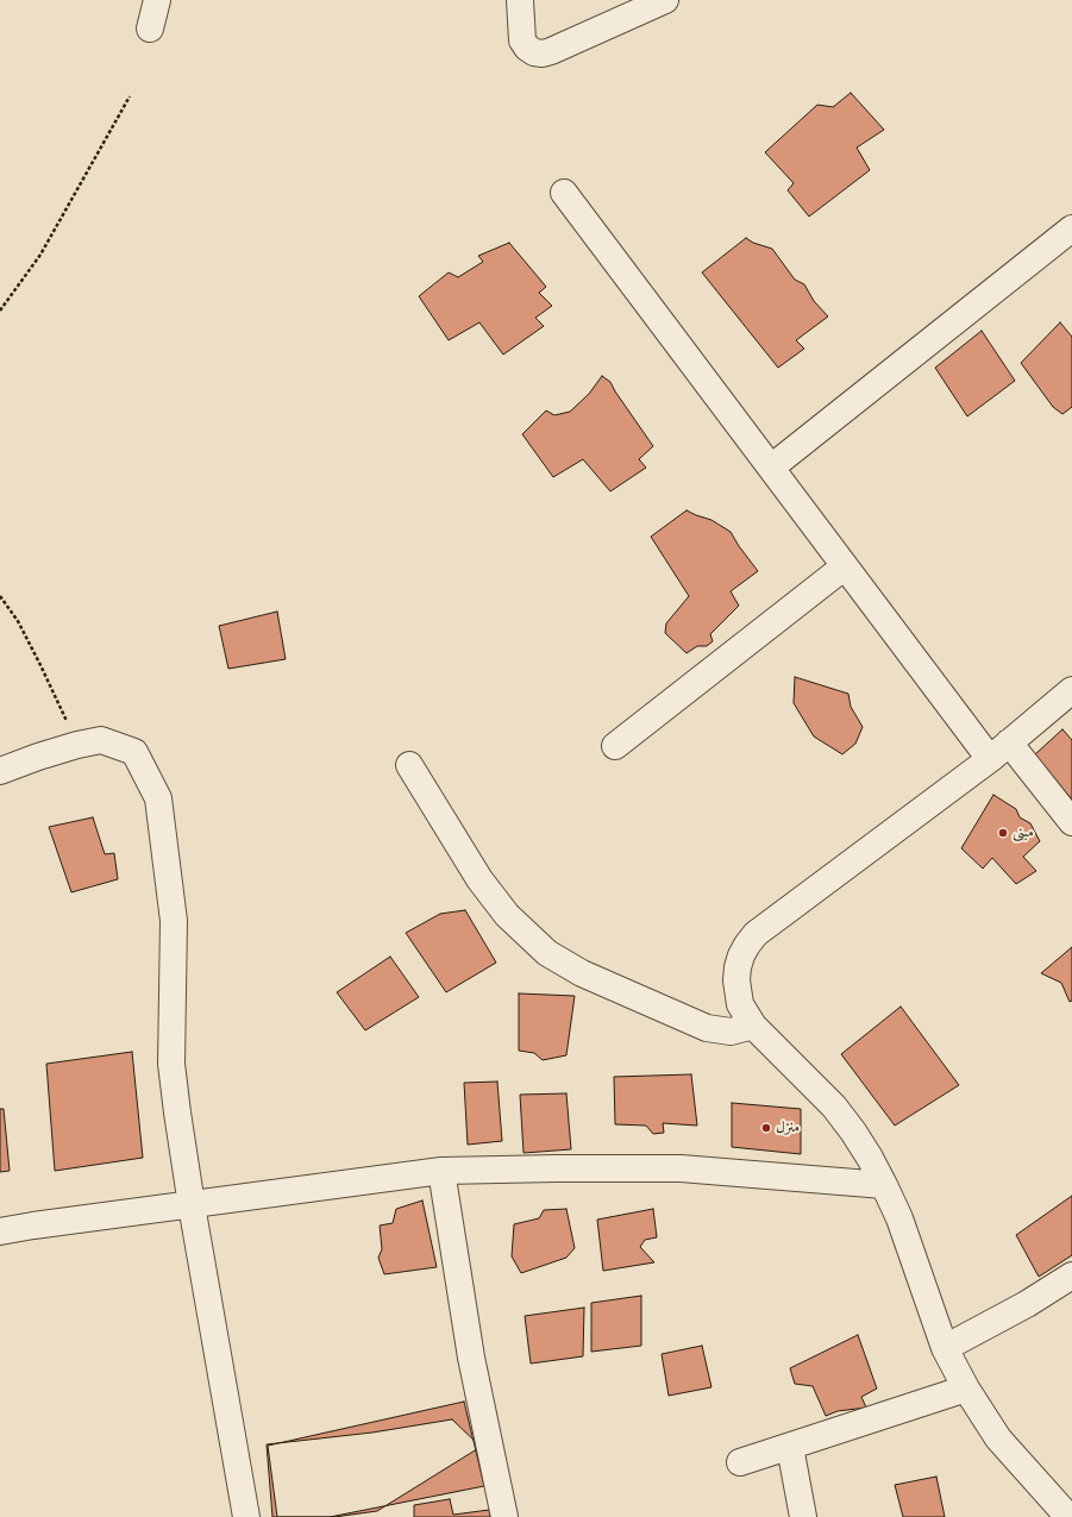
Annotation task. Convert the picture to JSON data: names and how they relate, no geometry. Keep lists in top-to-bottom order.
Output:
{
  "places": ["مبنى", "منزل"]
}
